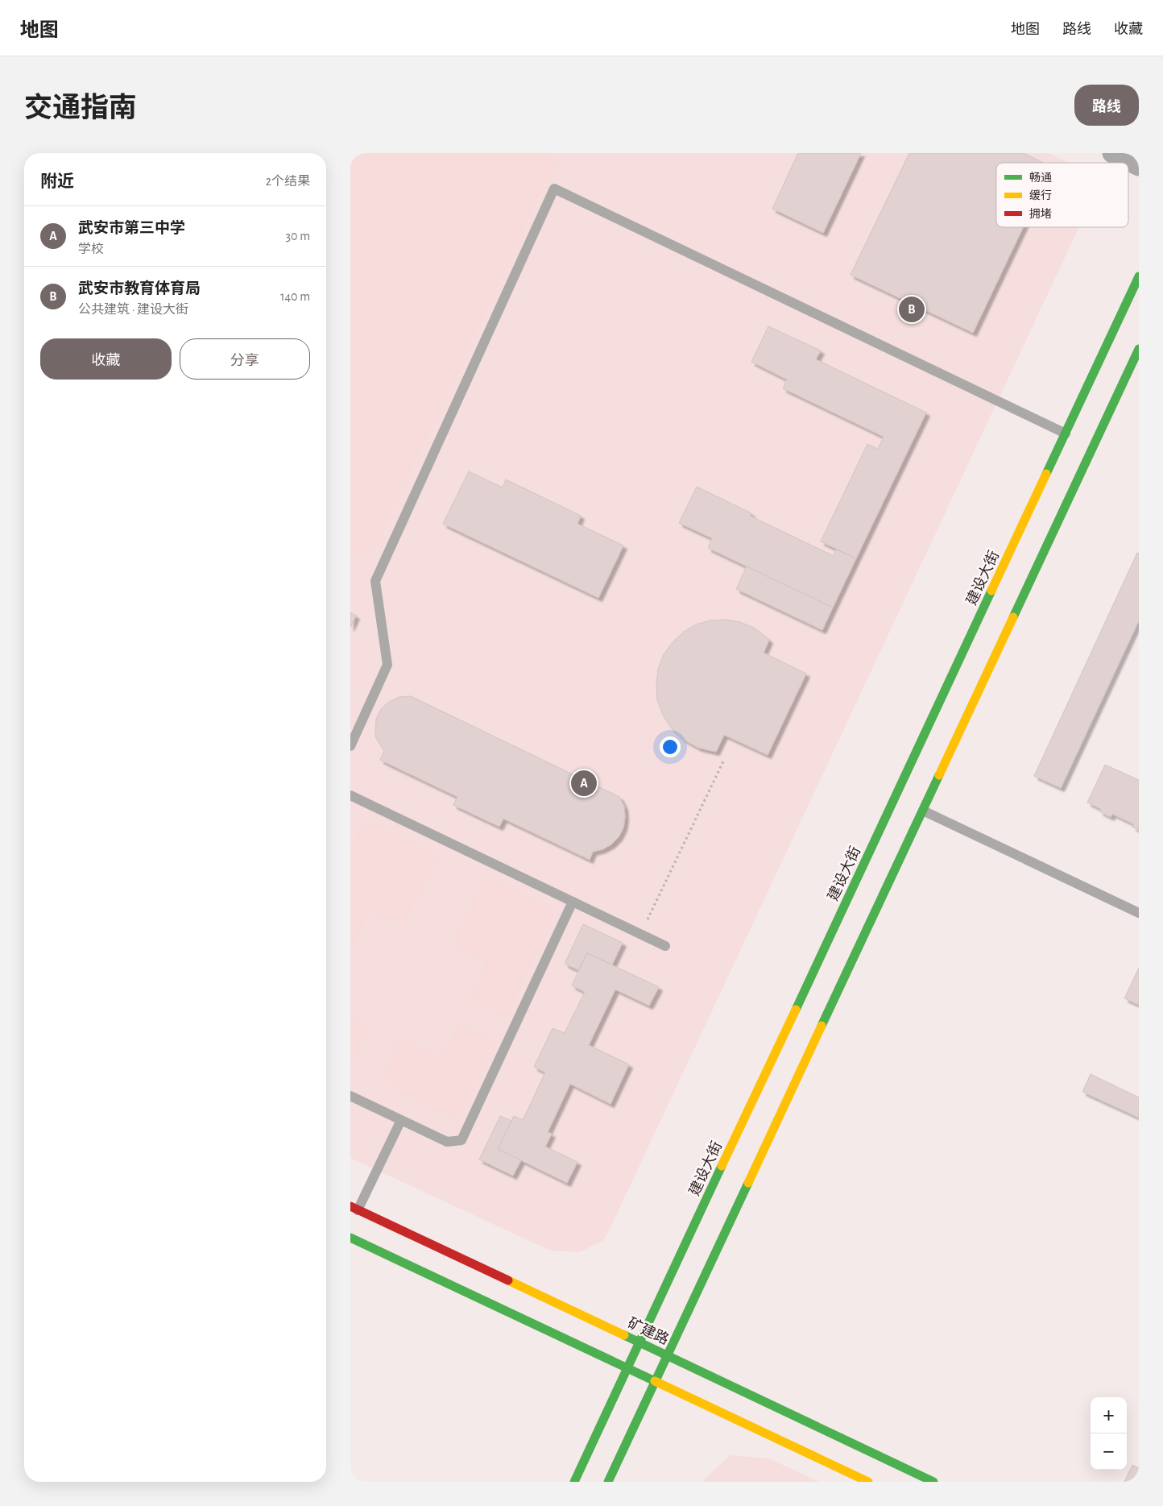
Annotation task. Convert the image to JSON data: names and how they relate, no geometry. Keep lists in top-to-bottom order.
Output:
{
  "streets": {
    "main road": ["建设大街", "矿建路"]
  },
  "crossings": [
    ["建设大街", "矿建路"]
  ],
  "legend": ["畅通", "缓行", "拥堵"],
  "page": {
    "header": "地图",
    "nav": ["地图", "路线", "收藏"],
    "title": "交通指南",
    "buttons": [
      "路线",
      ["收藏", "分享"]
    ],
    "heading": ["附近", "2个结果"],
    "list": [
      {
        "mark": "A",
        "name": "武安市第三中学",
        "note": "学校",
        "value": "30 m"
      },
      {
        "mark": "B",
        "name": "武安市教育体育局",
        "note": "公共建筑 · 建设大街",
        "value": "140 m"
      }
    ],
    "pins": ["B", "A"],
    "map_buttons": ["+", "−"]
  }
}
